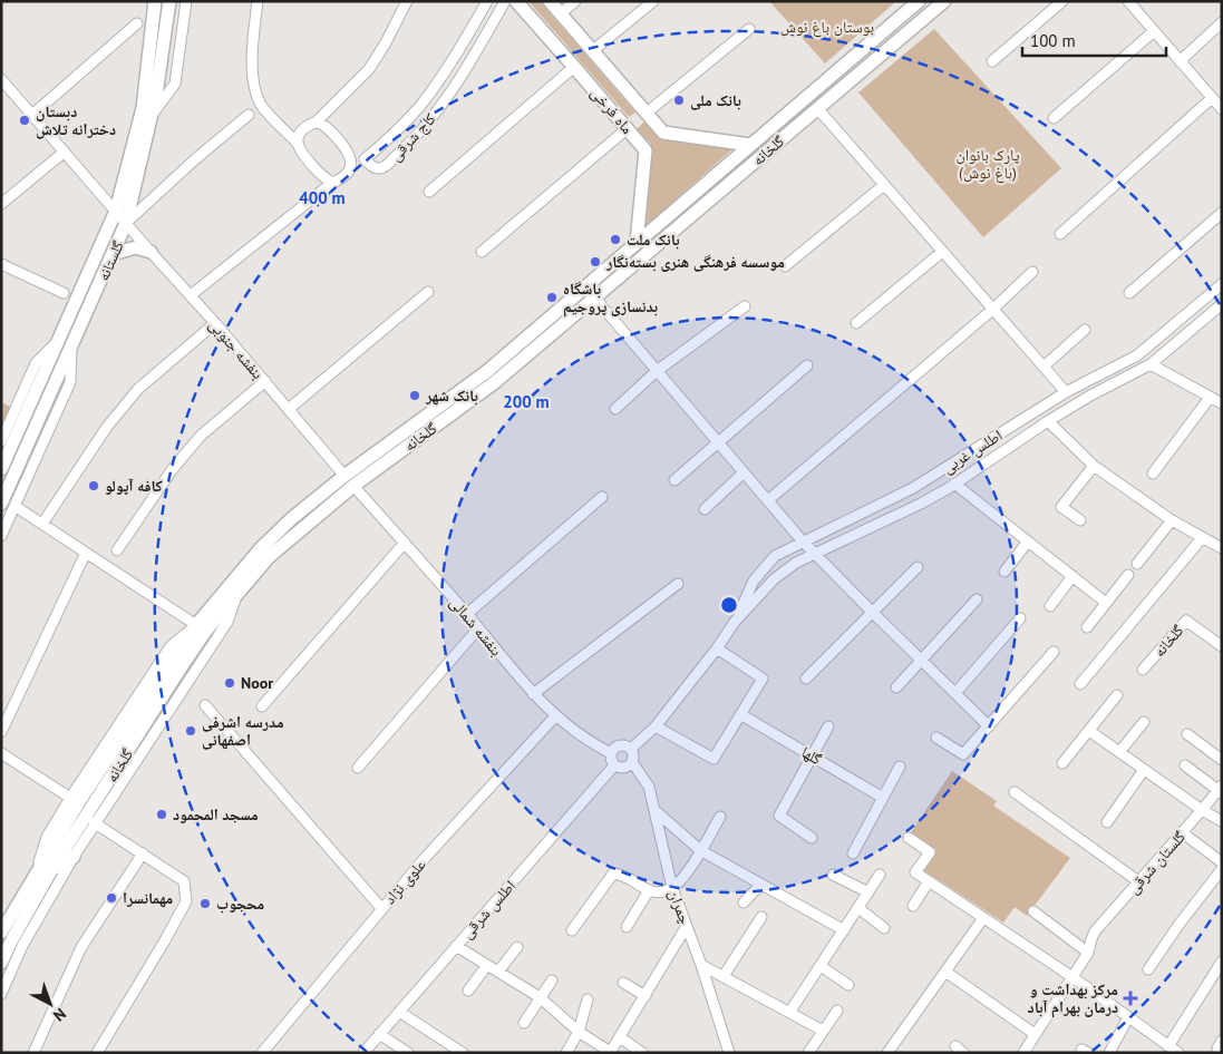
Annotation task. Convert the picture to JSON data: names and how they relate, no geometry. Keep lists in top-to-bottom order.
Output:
{
  "streets": {
    "main road": ["ماه فرخی", "گلخانه", "گلستانه"],
    "street": [
      "کاج شرقی",
      "بنفشه جنوبی",
      "اطلس غربی",
      "بنفشه شمالی",
      "گلها",
      "گلستان شرقی",
      "علوی نژاد",
      "چمران",
      "اطلس شرقی"
    ]
  },
  "crossings": [
    ["ماه فرخی", "گلخانه"],
    ["گلخانه", "بنفشه جنوبی"],
    ["گلخانه", "بنفشه شمالی"],
    ["گلستانه", "بنفشه جنوبی"],
    ["اطلس غربی", "بنفشه شمالی"],
    ["اطلس غربی", "چمران"],
    ["اطلس غربی", "اطلس شرقی"],
    ["بنفشه شمالی", "علوی نژاد"],
    ["بنفشه شمالی", "چمران"],
    ["بنفشه شمالی", "اطلس شرقی"],
    ["چمران", "اطلس شرقی"]
  ],
  "parks": ["بوستان باغ نوش", "پارک بانوان (باغ نوش)"],
  "places": {
    "other": [
      "بانک ملی",
      "دبستان دخترانه تلاش",
      "بانک ملت",
      "موسسه فرهنگی هنری بسته‌نگار",
      "باشگاه بدنسازی پروجیم",
      "بانک شهر",
      "کافه آپولو",
      "Noor",
      "مدرسه اشرفی اصفهانی",
      "مسجد المحمود",
      "مهمانسرا",
      "محجوب"
    ],
    "health": ["مرکز بهداشت و درمان بهرام آباد"]
  },
  "scale_bar": "100 m",
  "north": "bottom right",
  "rings": ["400 m", "200 m"]
}
